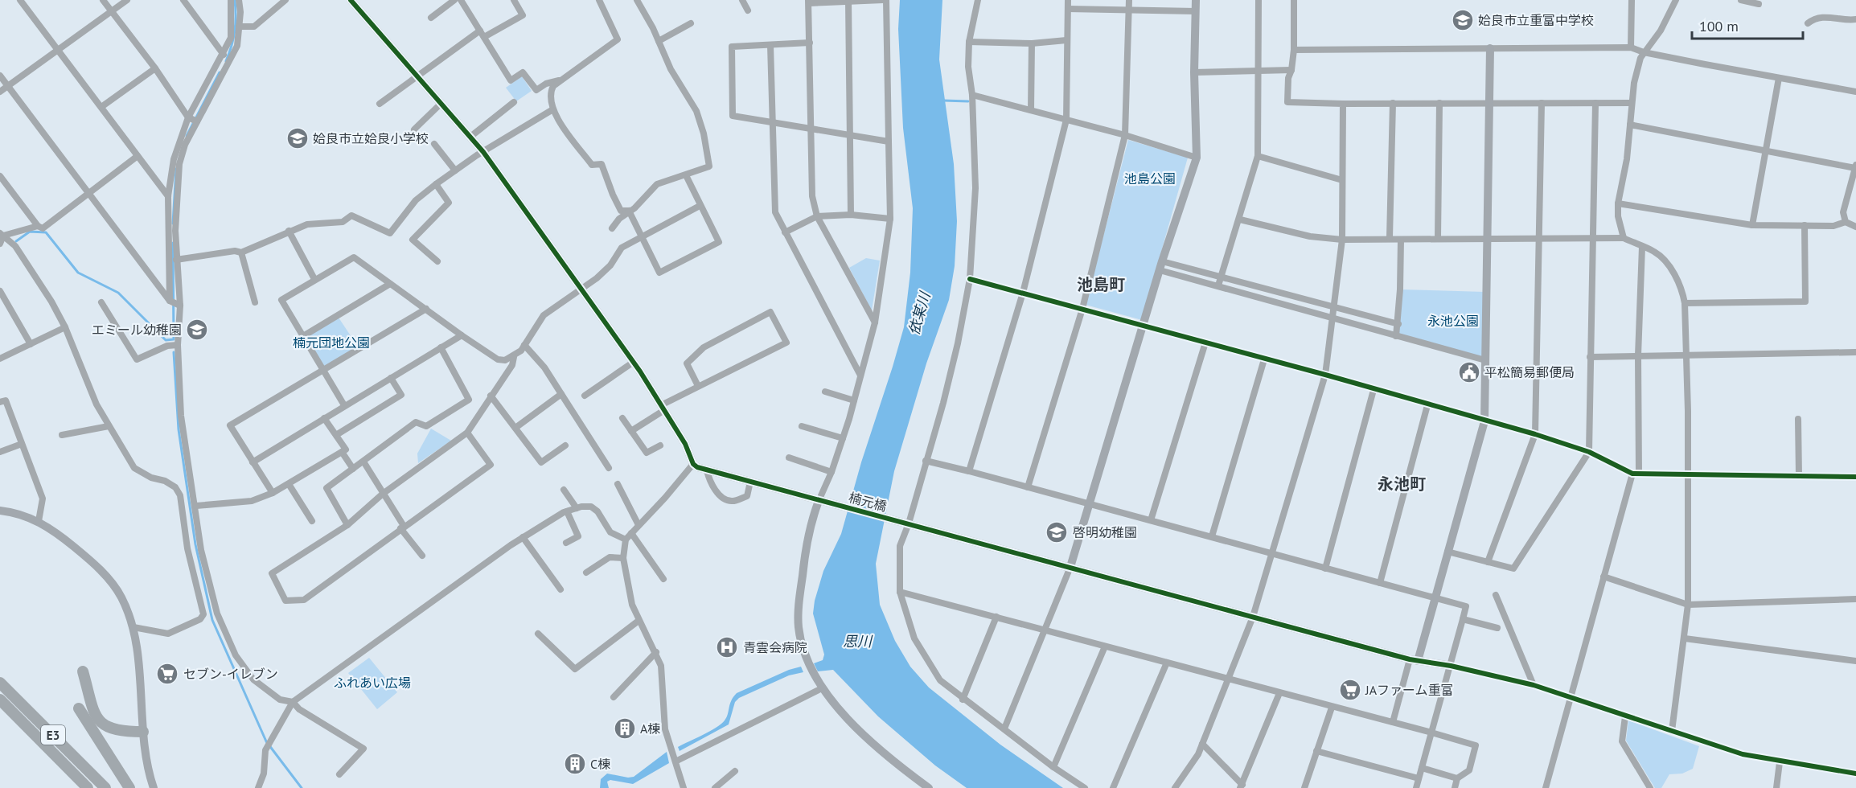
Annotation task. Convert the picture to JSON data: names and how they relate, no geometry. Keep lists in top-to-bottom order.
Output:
{
  "streets": {
    "highway": ["E3"],
    "street": ["楠元橋"]
  },
  "districts": ["池島町", "永池町"],
  "water": ["依某川", "思川"],
  "parks": [
    "池島公園",
    "永池公園",
    "楠元団地公園",
    "ふれあい広場"
  ],
  "places": {
    "school or university": [
      "姶良市立重富中学校",
      "姶良市立姶良小学校",
      "エミール幼稚園",
      "啓明幼稚園"
    ],
    "public building": ["平松簡易郵便局"],
    "hospital": ["青雲会病院"],
    "supermarket": ["セブン-イレブン", "JAファーム重富"],
    "building": ["A棟", "C棟"]
  },
  "scale_bar": "100 m"
}
